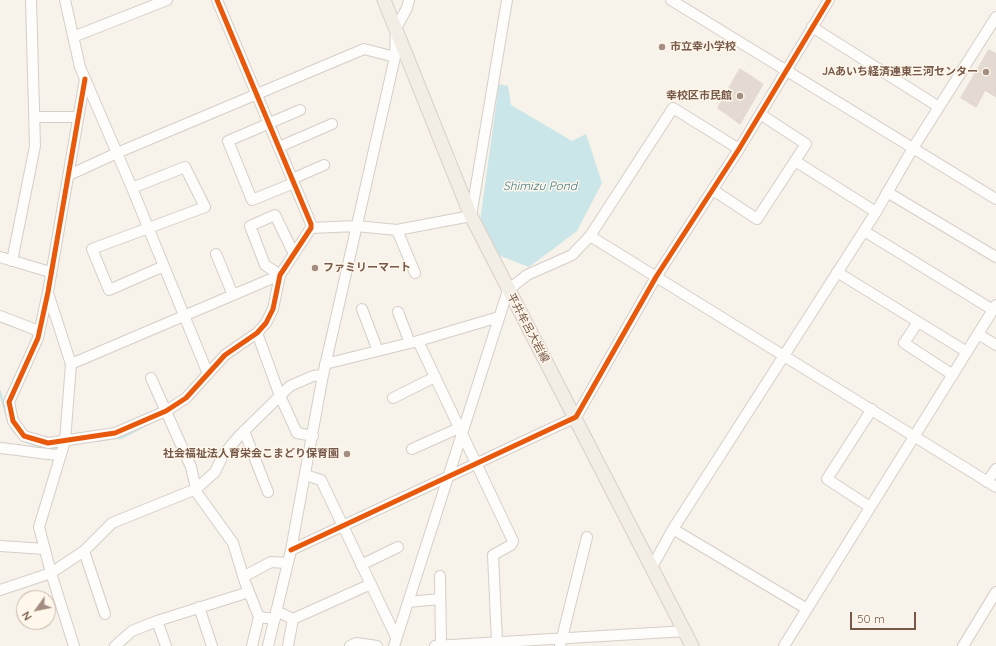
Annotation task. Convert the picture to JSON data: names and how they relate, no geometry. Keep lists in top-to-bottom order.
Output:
{
  "streets": {
    "main road": ["平井牟呂大岩線"]
  },
  "water": ["Shimizu Pond"],
  "places": [
    "市立幸小学校",
    "JAあいち経済連東三河センター",
    "幸校区市民館",
    "ファミリーマート",
    "社会福祉法人育栄会こまどり保育園"
  ],
  "scale_bar": "50 m",
  "north": "bottom left"
}
